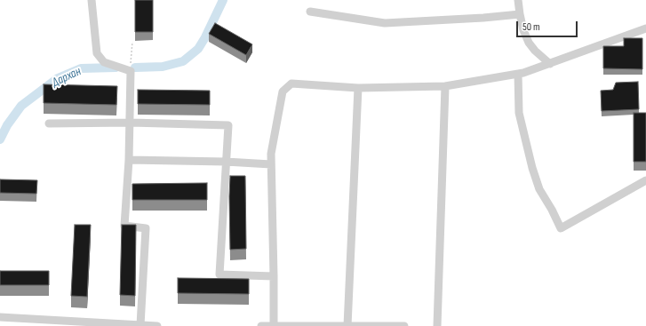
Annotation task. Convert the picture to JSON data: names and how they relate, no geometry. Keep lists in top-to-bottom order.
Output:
{
  "water": ["Дархан"],
  "scale_bar": "50 m"
}
